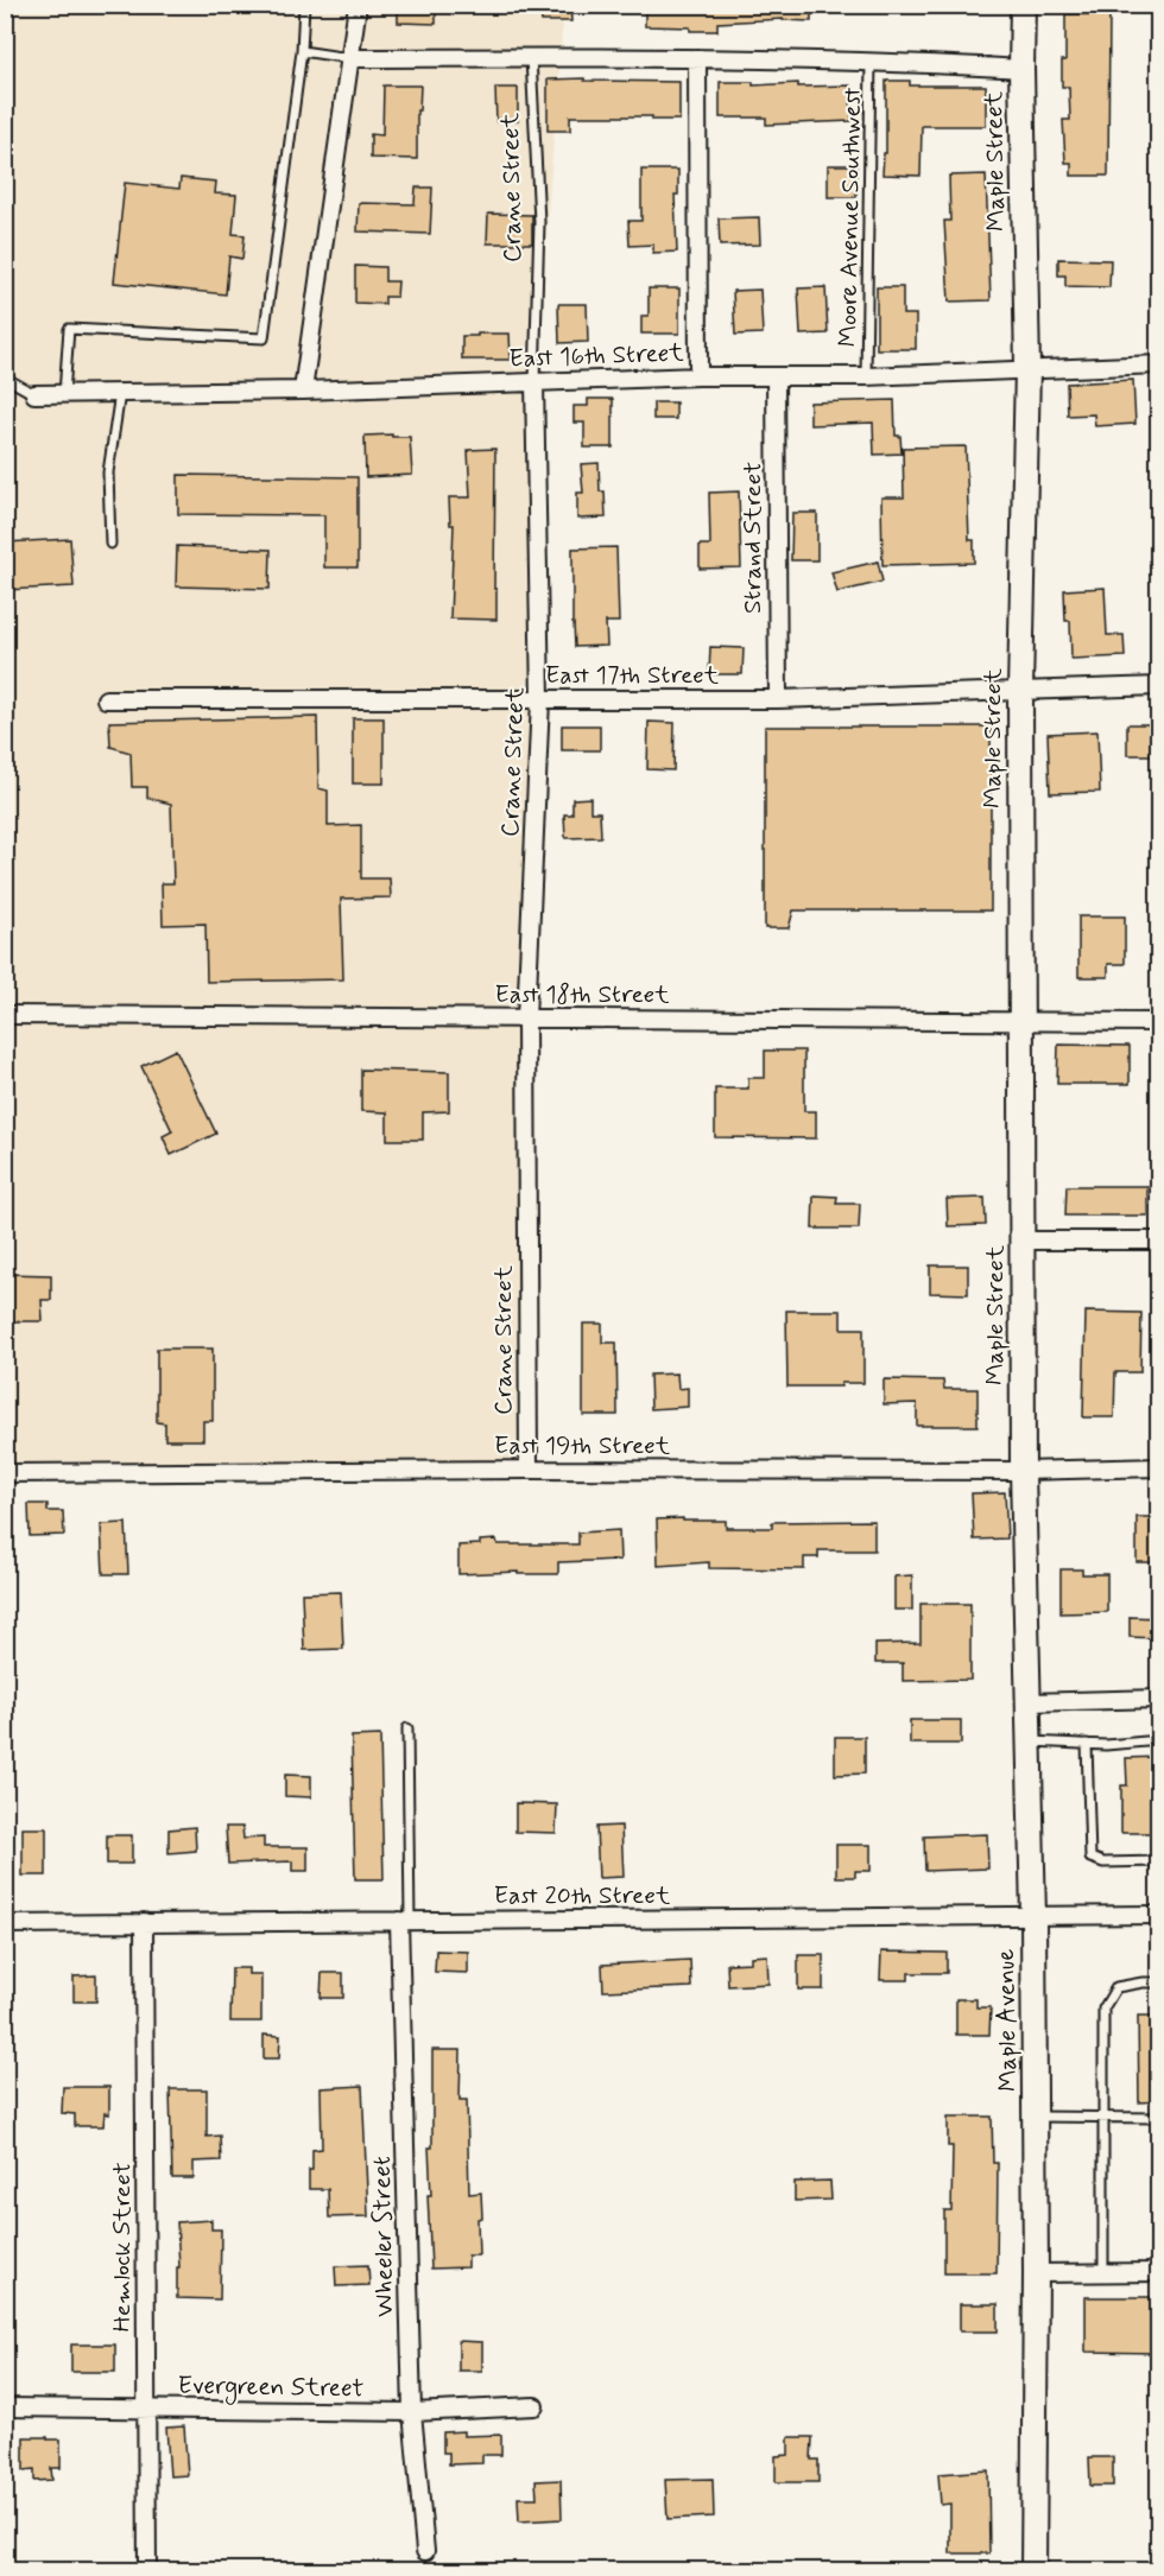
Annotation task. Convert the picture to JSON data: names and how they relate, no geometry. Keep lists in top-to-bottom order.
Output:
{
  "streets": {
    "main road": ["Maple Street", "Maple Avenue"],
    "street": [
      "Crane Street",
      "East 16th Street",
      "Strand Street",
      "East 17th Street",
      "East 18th Street",
      "East 19th Street",
      "East 20th Street",
      "Wheeler Street",
      "Hemlock Street",
      "Evergreen Street"
    ],
    "lane": ["Moore Avenue Southwest"]
  },
  "crossings": [
    ["Maple Street", "East 16th Street"],
    ["Maple Street", "East 17th Street"],
    ["Maple Street", "East 18th Street"],
    ["Maple Street", "East 19th Street"],
    ["Maple Street", "Maple Avenue"],
    ["Crane Street", "East 16th Street"],
    ["Crane Street", "East 17th Street"],
    ["Crane Street", "East 18th Street"],
    ["Crane Street", "East 19th Street"],
    ["Moore Avenue Southwest", "East 16th Street"],
    ["East 16th Street", "Strand Street"],
    ["Strand Street", "East 17th Street"],
    ["East 19th Street", "Maple Avenue"],
    ["East 20th Street", "Maple Avenue"],
    ["East 20th Street", "Wheeler Street"],
    ["East 20th Street", "Hemlock Street"],
    ["Wheeler Street", "Evergreen Street"],
    ["Hemlock Street", "Evergreen Street"]
  ]
}
